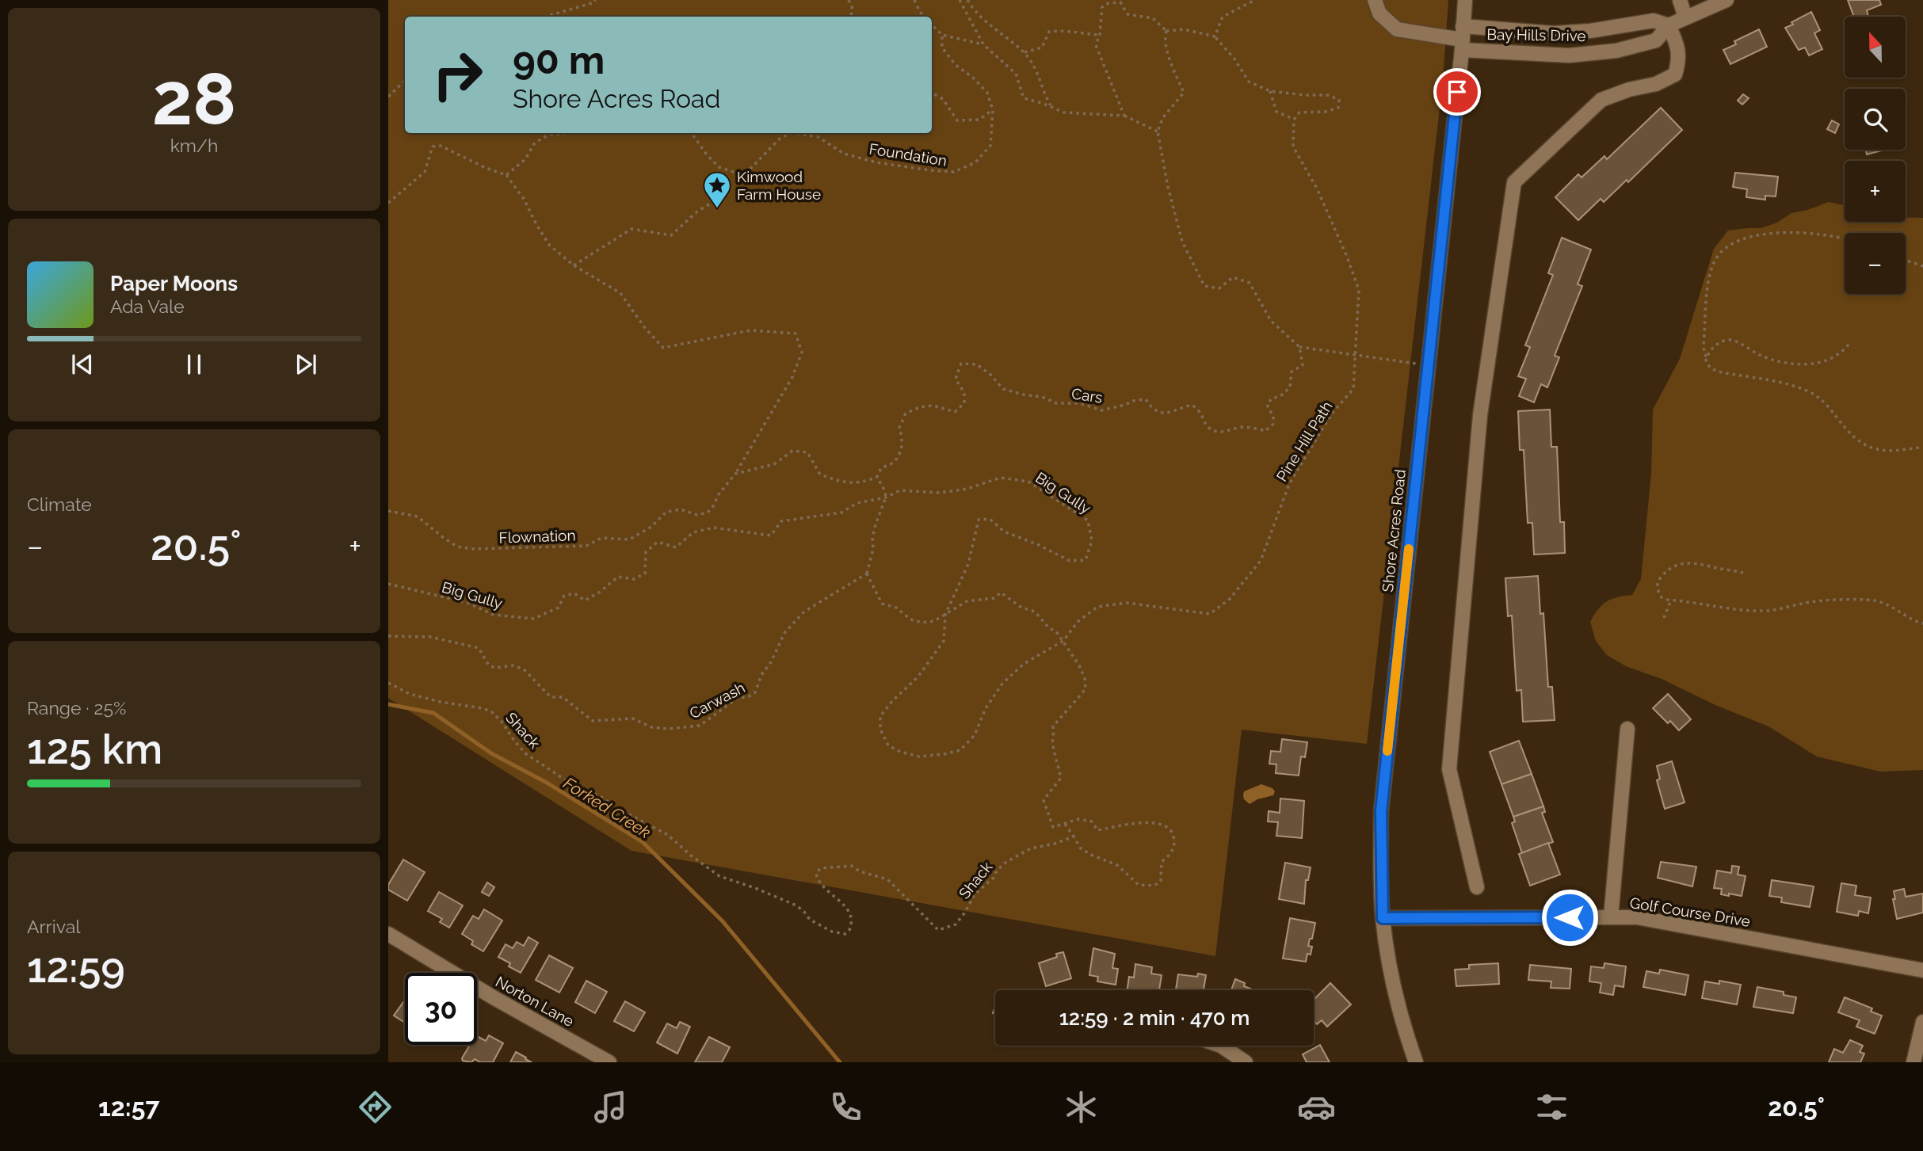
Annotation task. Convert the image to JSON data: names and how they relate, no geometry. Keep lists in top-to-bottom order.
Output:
{
  "streets": {
    "street": [
      "Bay Hills Drive",
      "Shore Acres Road",
      "Golf Course Drive",
      "Norton Lane"
    ],
    "path": [
      "Foundation",
      "Cars",
      "Pine Hill Path",
      "Big Gully",
      "Flownation",
      "Carwash",
      "Shack"
    ]
  },
  "crossings": [
    ["Bay Hills Drive", "Shore Acres Road"],
    ["Pine Hill Path", "Big Gully"],
    ["Shore Acres Road", "Golf Course Drive"]
  ],
  "water": ["Forked Creek"],
  "places": {
    "place": ["Kimwood Farm House"]
  },
  "north": "top",
  "page": {
    "tile": [
      ["28", "km/h"],
      "Climate",
      ["Range · 25%", "125 km"],
      ["Arrival", "12:59"]
    ],
    "map_buttons": ["+", "−"],
    "turn": ["90 m", "Shore Acres Road"],
    "song": ["Paper Moons", "Ada Vale"],
    "heat": ["−", "20.5°", "+"],
    "limit": "30",
    "trip": "12:59 · 2 min · 470 m",
    "tabs": ["12:57", "20.5°"]
  }
}
